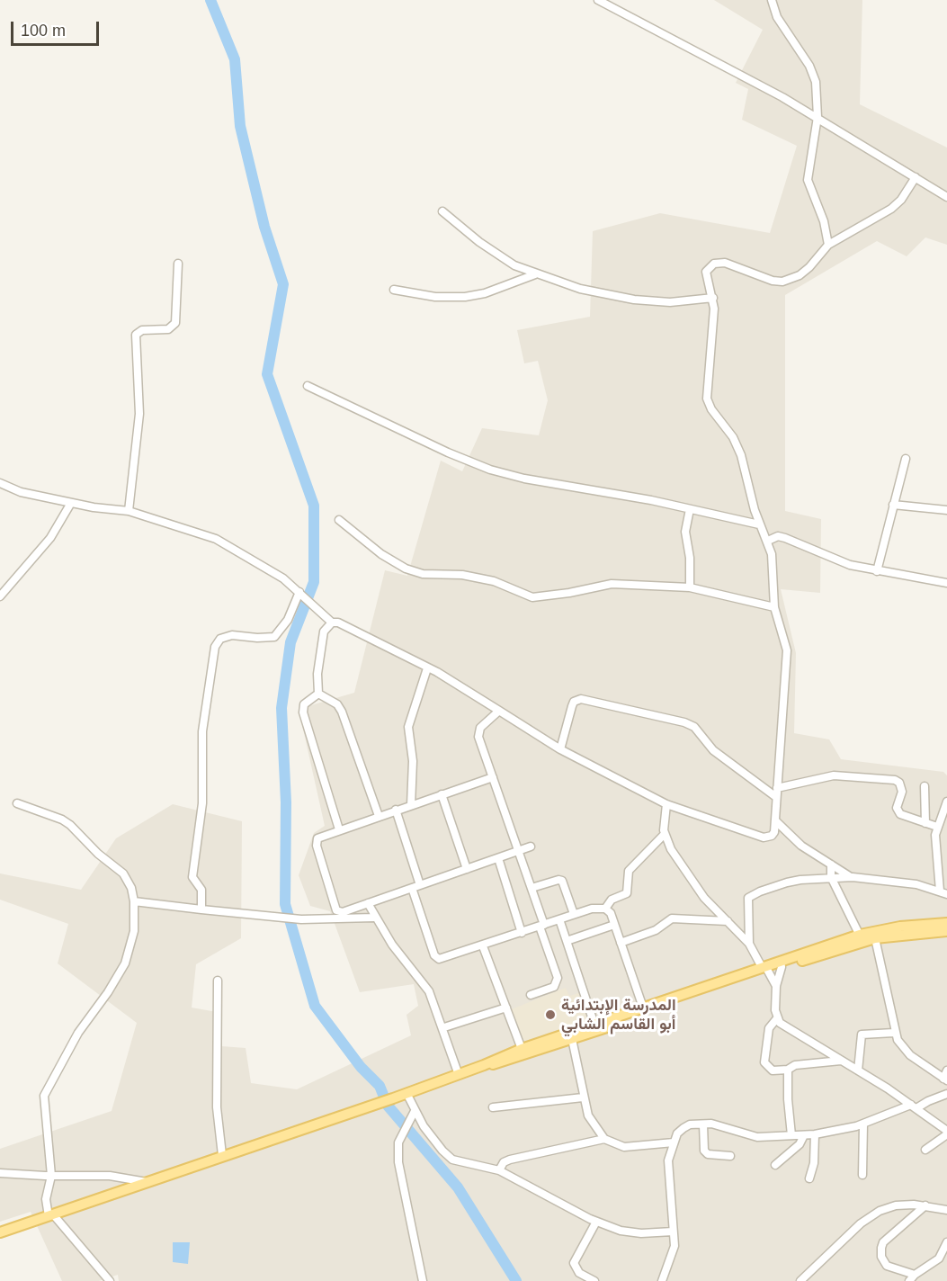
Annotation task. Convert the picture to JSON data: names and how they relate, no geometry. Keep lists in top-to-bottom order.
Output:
{
  "places": ["المدرسة الإبتدائية أبو القاسم الشابي"],
  "scale_bar": "100 m"
}
